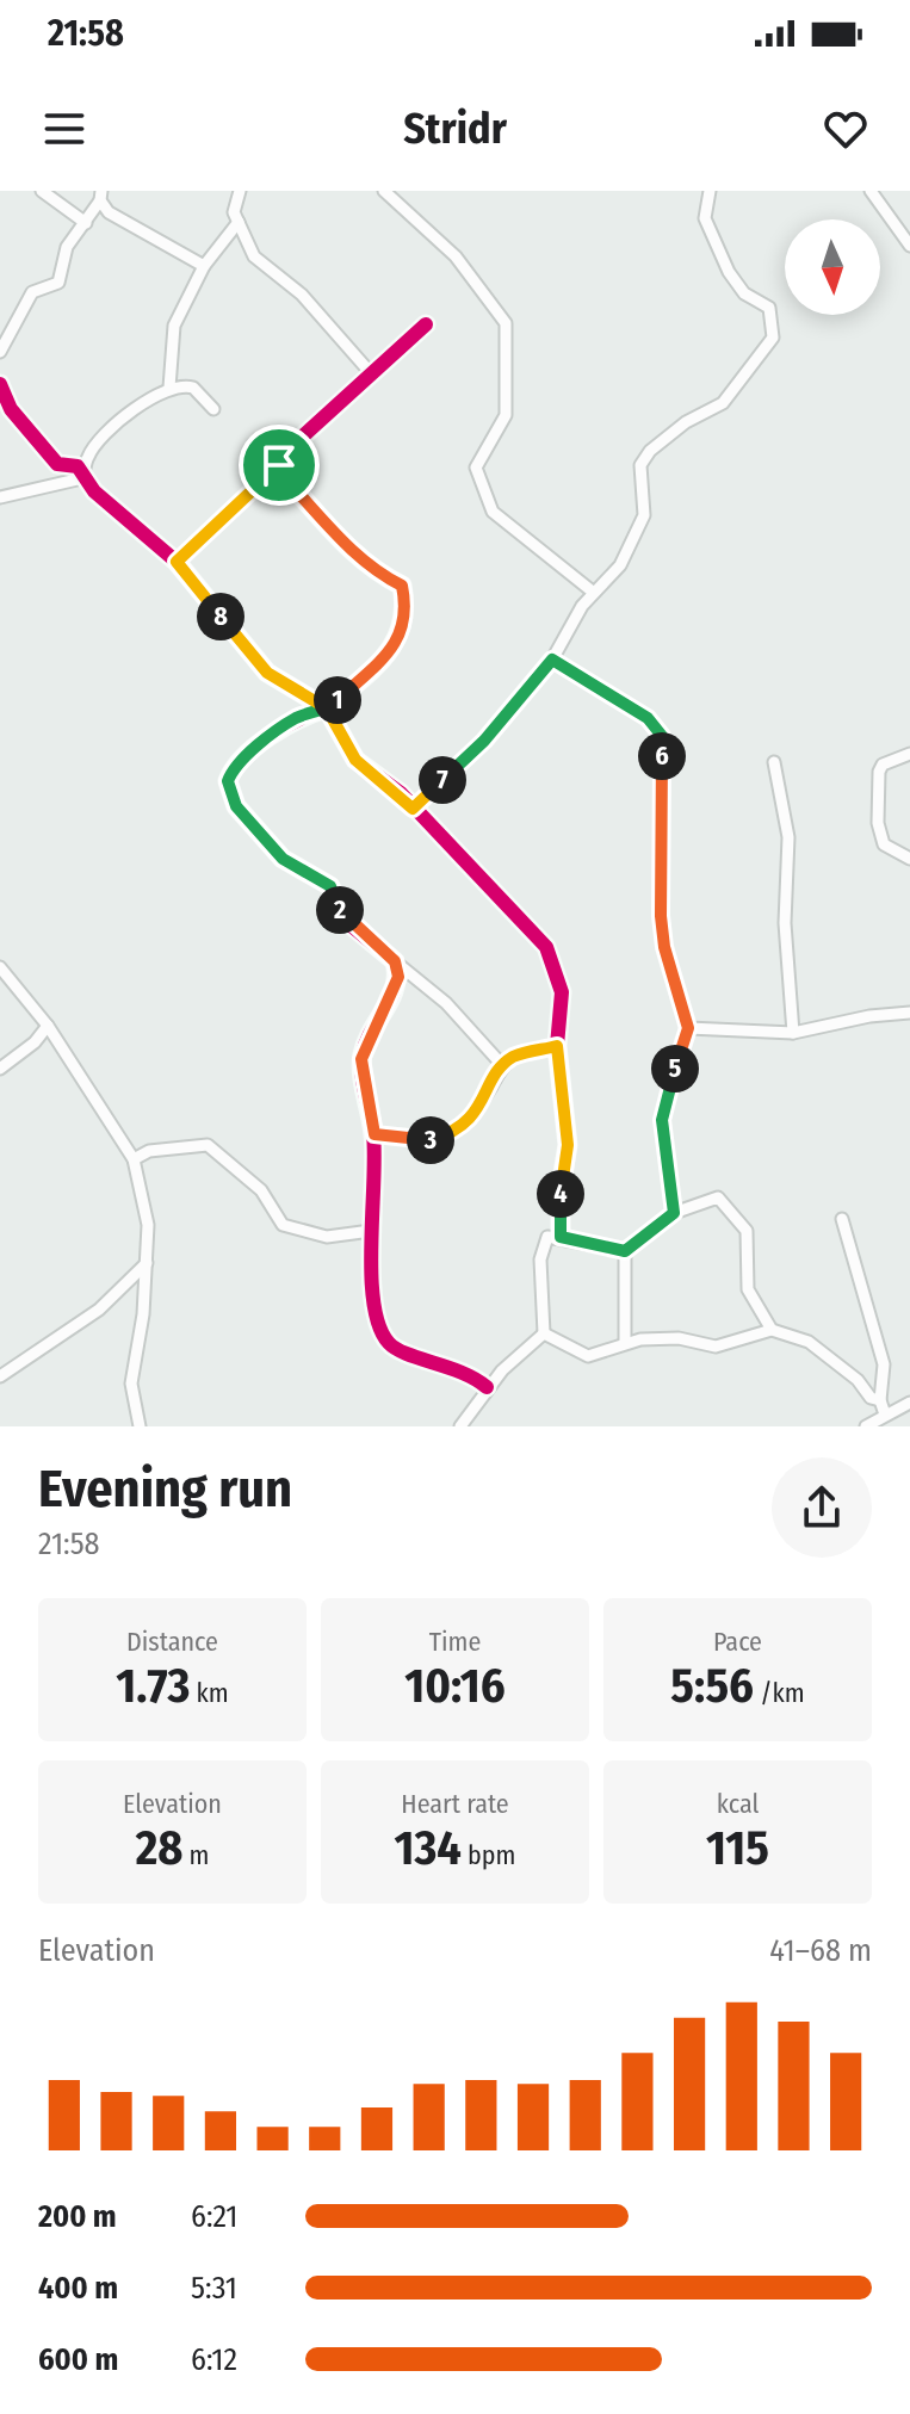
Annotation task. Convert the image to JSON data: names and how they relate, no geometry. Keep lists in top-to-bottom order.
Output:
{
  "north": "bottom",
  "page": {
    "status": "21:58",
    "header": "Stridr",
    "pins": [
      "8",
      "1",
      "6",
      "7",
      "2",
      "5",
      "3",
      "4"
    ],
    "heading": ["Evening run", "21:58"],
    "stats": [
      ["Distance", "1.73 km"],
      ["Time", "10:16"],
      ["Pace", "5:56 /km"],
      ["Elevation", "28 m"],
      ["Heart rate", "134 bpm"],
      ["kcal", "115"]
    ],
    "chart": ["Elevation", "41–68 m"],
    "list": [
      {
        "name": "200 m",
        "note": "6:21"
      },
      {
        "name": "400 m",
        "note": "5:31"
      },
      {
        "name": "600 m",
        "note": "6:12"
      }
    ]
  }
}
